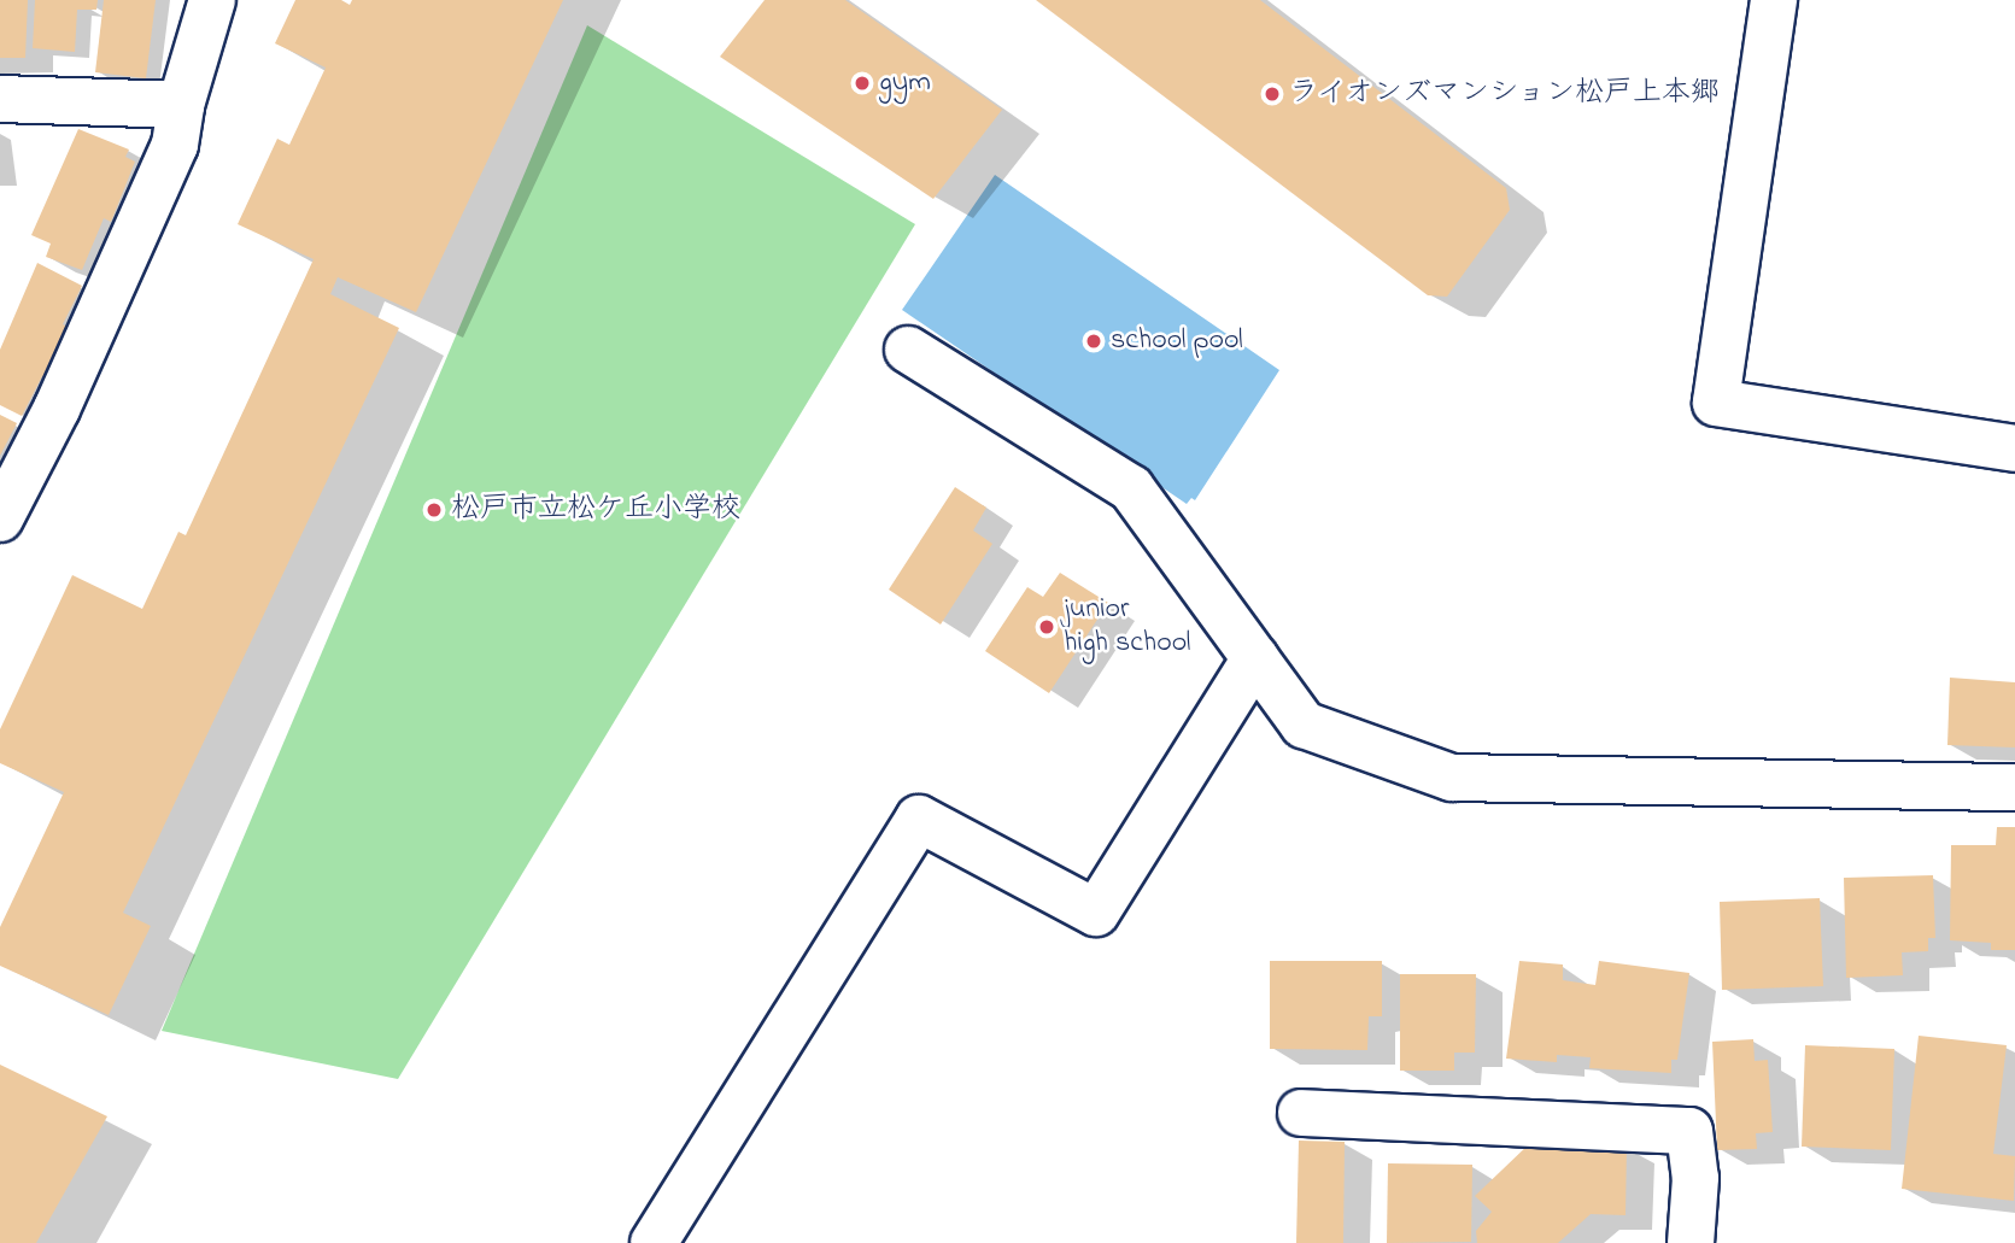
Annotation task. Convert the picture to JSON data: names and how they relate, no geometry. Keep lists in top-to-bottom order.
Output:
{
  "places": [
    "gym",
    "ライオンズマンション松戸上本郷",
    "school pool",
    "松戸市立松ケ丘小学校",
    "junior high school"
  ]
}
